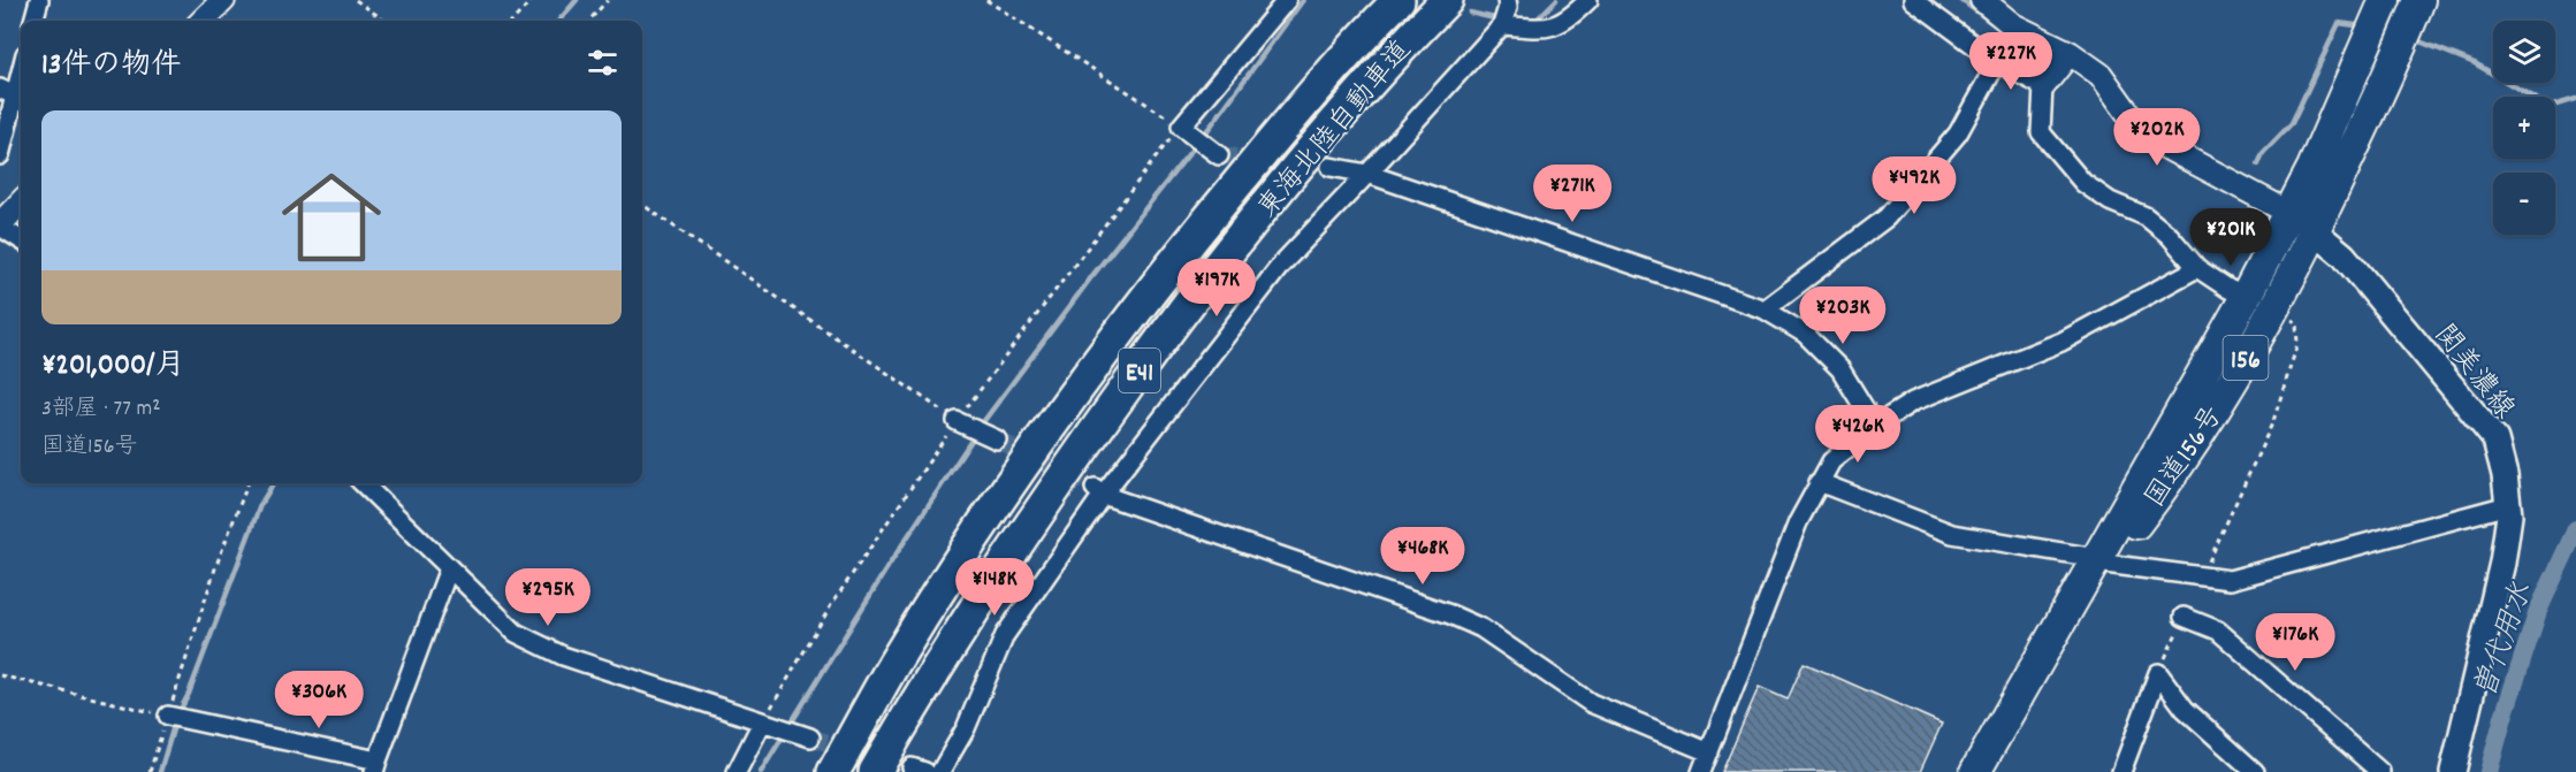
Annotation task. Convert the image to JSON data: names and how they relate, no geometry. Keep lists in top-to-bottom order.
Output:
{
  "streets": {
    "highway": [
      "東海北陸自動車道",
      "156",
      "E41",
      "国道156号"
    ],
    "main road": ["関美濃線"]
  },
  "crossings": [
    ["関美濃線", "国道156号"]
  ],
  "water": ["曽代用水"],
  "page": {
    "map_buttons": ["+", "−"],
    "heading": "13件の物件",
    "price": [
      "¥227K",
      "¥202K",
      "¥492K",
      "¥271K",
      "¥201K",
      "¥197K",
      "¥203K",
      "¥426K",
      "¥468K",
      "¥148K",
      "¥295K",
      "¥176K",
      "¥306K"
    ],
    "list": [
      {
        "name": "¥201,000/月",
        "note": "3部屋 · 77 m² · 国道156号"
      }
    ]
  }
}
